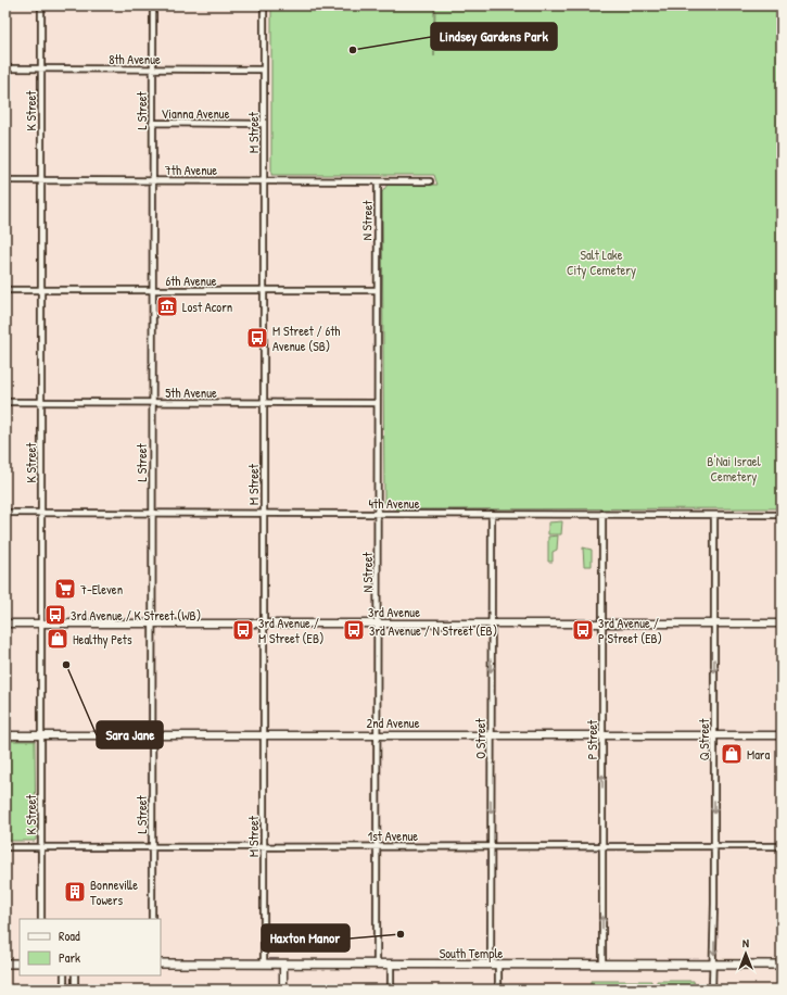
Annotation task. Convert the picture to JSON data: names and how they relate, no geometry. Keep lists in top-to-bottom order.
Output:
{
  "streets": {
    "main road": ["South Temple"],
    "street": [
      "8th Avenue",
      "K Street",
      "L Street",
      "Vianna Avenue",
      "M Street",
      "7th Avenue",
      "N Street",
      "6th Avenue",
      "5th Avenue",
      "4th Avenue",
      "3rd Avenue",
      "2nd Avenue",
      "O Street",
      "P Street",
      "Q Street",
      "1st Avenue"
    ]
  },
  "crossings": [
    ["8th Avenue", "K Street"],
    ["8th Avenue", "L Street"],
    ["8th Avenue", "M Street"],
    ["K Street", "7th Avenue"],
    ["K Street", "6th Avenue"],
    ["K Street", "5th Avenue"],
    ["K Street", "4th Avenue"],
    ["K Street", "3rd Avenue"],
    ["K Street", "2nd Avenue"],
    ["K Street", "1st Avenue"],
    ["L Street", "Vianna Avenue"],
    ["L Street", "7th Avenue"],
    ["L Street", "6th Avenue"],
    ["L Street", "5th Avenue"],
    ["L Street", "4th Avenue"],
    ["L Street", "3rd Avenue"],
    ["L Street", "2nd Avenue"],
    ["L Street", "1st Avenue"],
    ["Vianna Avenue", "M Street"],
    ["M Street", "7th Avenue"],
    ["M Street", "6th Avenue"],
    ["M Street", "5th Avenue"],
    ["M Street", "4th Avenue"],
    ["M Street", "3rd Avenue"],
    ["M Street", "2nd Avenue"],
    ["M Street", "1st Avenue"],
    ["M Street", "South Temple"],
    ["7th Avenue", "N Street"],
    ["N Street", "6th Avenue"],
    ["N Street", "5th Avenue"],
    ["N Street", "4th Avenue"],
    ["N Street", "3rd Avenue"],
    ["N Street", "2nd Avenue"],
    ["N Street", "1st Avenue"],
    ["N Street", "South Temple"],
    ["4th Avenue", "O Street"],
    ["4th Avenue", "P Street"],
    ["4th Avenue", "Q Street"],
    ["3rd Avenue", "O Street"],
    ["3rd Avenue", "P Street"],
    ["3rd Avenue", "Q Street"],
    ["2nd Avenue", "O Street"],
    ["2nd Avenue", "P Street"],
    ["2nd Avenue", "Q Street"],
    ["O Street", "1st Avenue"],
    ["O Street", "South Temple"],
    ["P Street", "1st Avenue"],
    ["P Street", "South Temple"],
    ["Q Street", "1st Avenue"],
    ["Q Street", "South Temple"]
  ],
  "one_way": ["O Street", "P Street", "Q Street"],
  "parks": ["Salt Lake City Cemetery", "B'Nai Israel Cemetery"],
  "places": {
    "other": ["Lindsey Gardens Park", "Sara Jane", "Haxton Manor"],
    "museum": ["Lost Acorn"],
    "bus stop": [
      "M Street / 6th Avenue (SB)",
      "3rd Avenue / K Street (WB)",
      "3rd Avenue / M Street (EB)",
      "3rd Avenue / N Street (EB)",
      "3rd Avenue / P Street (EB)"
    ],
    "supermarket": ["7-Eleven"],
    "shop": ["Healthy Pets", "Mara"],
    "building": ["Bonneville Towers"]
  },
  "legend": ["Road", "Park"],
  "north": "top"
}
